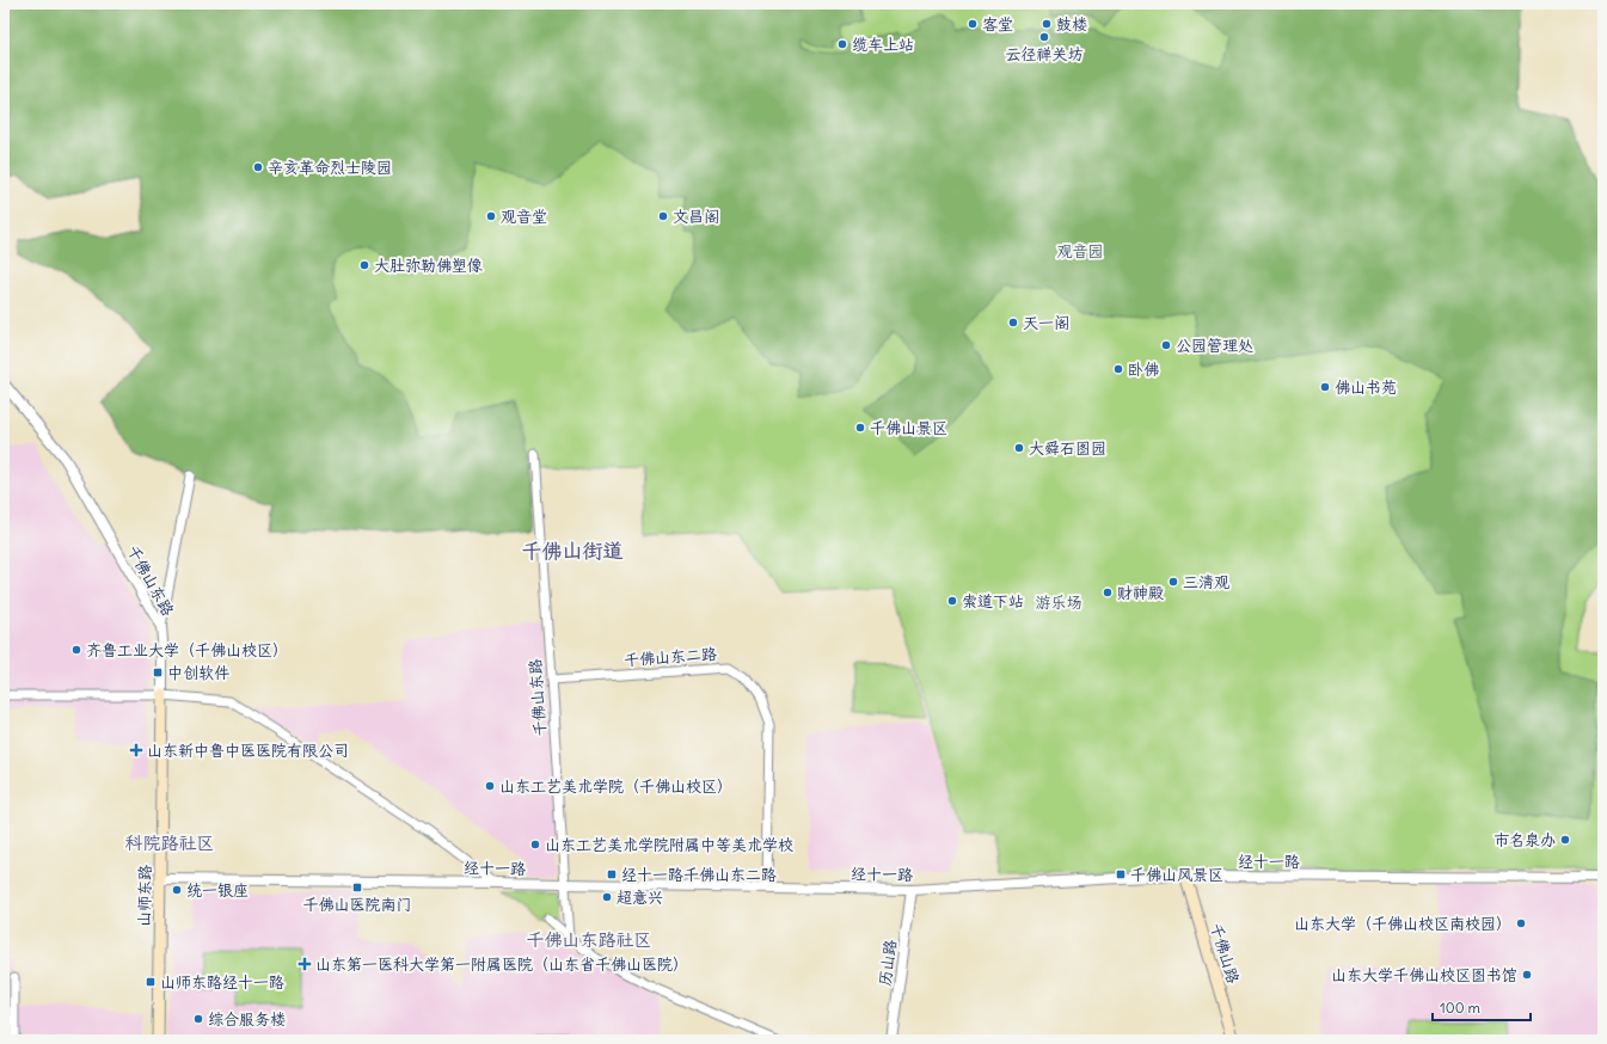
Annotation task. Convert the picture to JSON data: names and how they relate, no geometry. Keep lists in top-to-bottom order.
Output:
{
  "streets": {
    "main road": ["山师东路", "千佛山路"],
    "street": [
      "千佛山东路",
      "千佛山东二路",
      "经十一路",
      "历山路"
    ]
  },
  "crossings": [
    ["千佛山东路", "千佛山东二路"],
    ["千佛山东路", "经十一路"],
    ["千佛山东路", "山师东路"],
    ["千佛山东二路", "经十一路"],
    ["经十一路", "山师东路"],
    ["经十一路", "千佛山路"],
    ["经十一路", "历山路"]
  ],
  "districts": ["千佛山街道", "科院路社区", "千佛山东路社区"],
  "parks": ["观音园", "游乐场"],
  "places": {
    "other": [
      "客堂",
      "鼓楼",
      "云径禅关坊",
      "缆车上站",
      "辛亥革命烈士陵园",
      "观音堂",
      "文昌阁",
      "大肚弥勒佛塑像",
      "天一阁",
      "公园管理处",
      "卧佛",
      "佛山书苑",
      "千佛山景区",
      "大舜石图园",
      "三清观",
      "财神殿",
      "索道下站",
      "齐鲁工业大学（千佛山校区）",
      "山东工艺美术学院（千佛山校区）",
      "市名泉办",
      "山东工艺美术学院附属中等美术学校",
      "统一银座",
      "超意兴",
      "山东大学（千佛山校区南校园）",
      "山东大学千佛山校区图书馆",
      "综合服务楼"
    ],
    "transit": [
      "中创软件",
      "经十一路千佛山东二路",
      "千佛山风景区",
      "千佛山医院南门",
      "山师东路经十一路"
    ],
    "health": ["山东新中鲁中医医院有限公司", "山东第一医科大学第一附属医院（山东省千佛山医院）"]
  },
  "scale_bar": "100 m"
}
